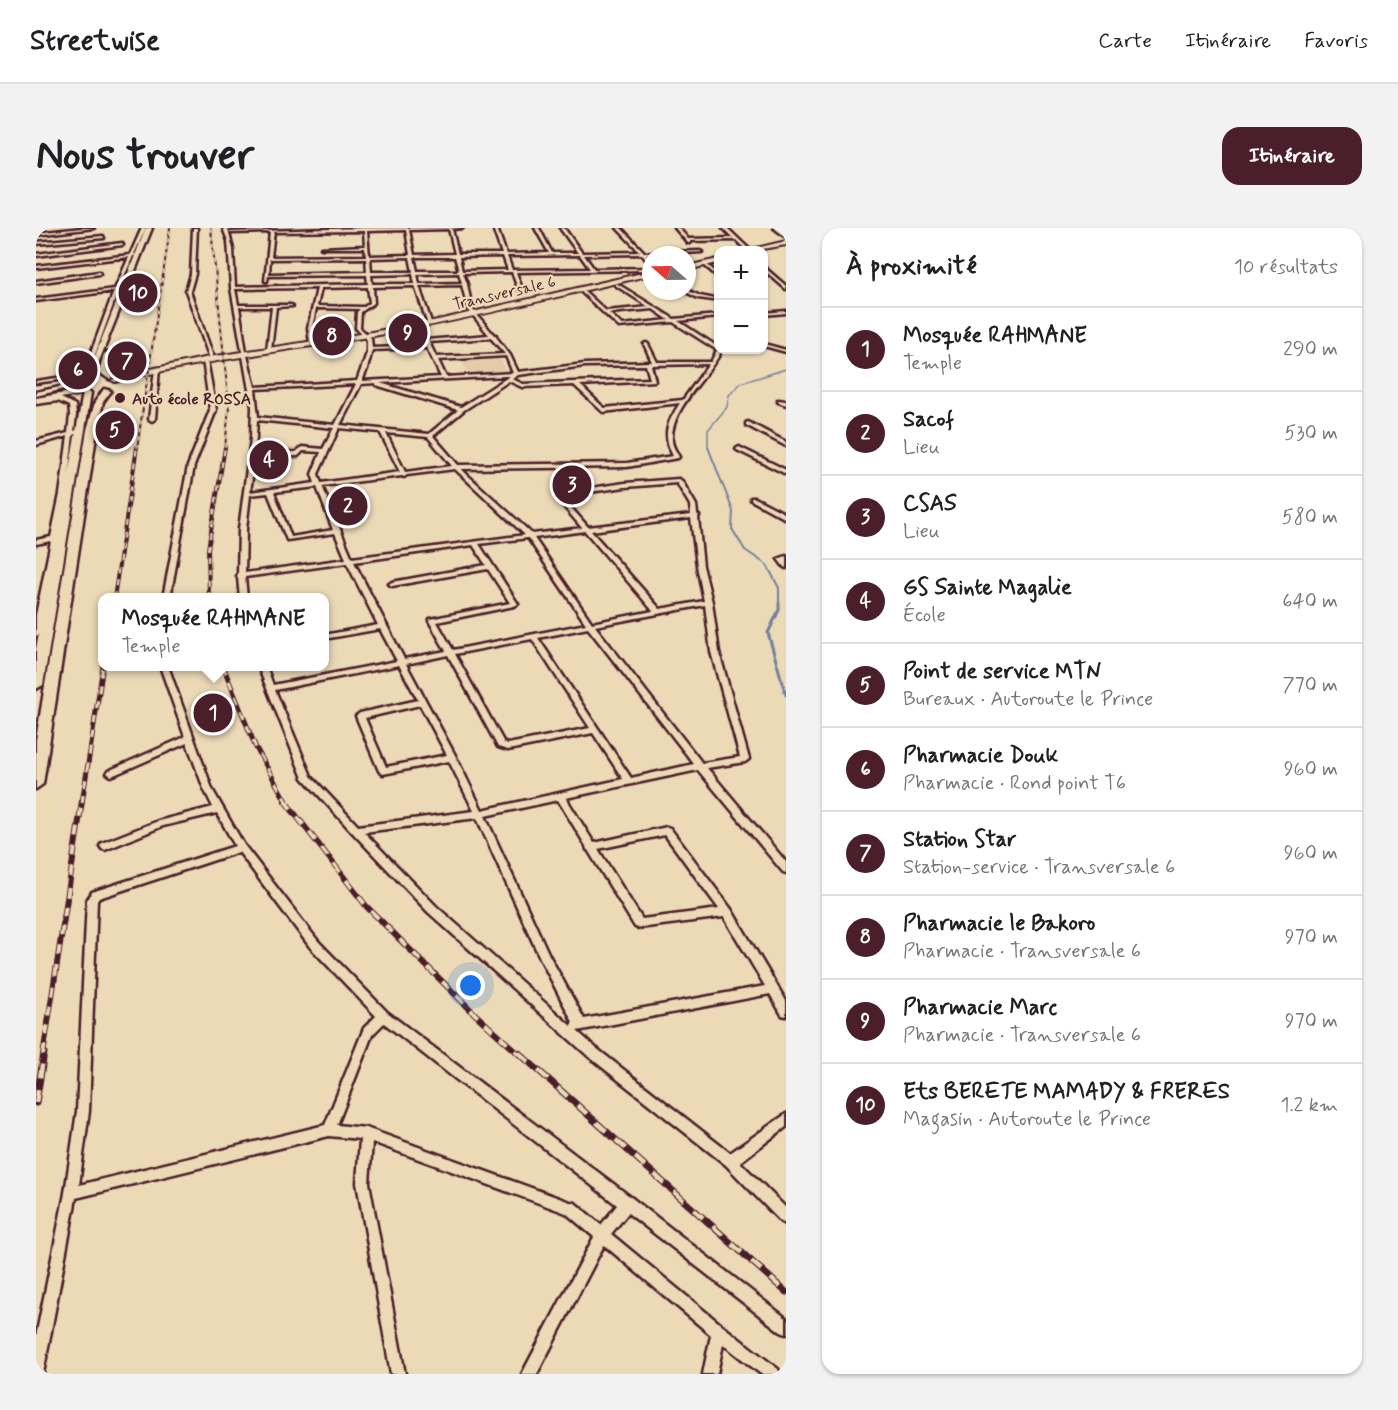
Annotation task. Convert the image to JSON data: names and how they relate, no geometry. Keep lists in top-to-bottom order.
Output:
{
  "streets": {
    "main road": ["Transversale 6"]
  },
  "places": ["Auto école ROSSA"],
  "north": "left",
  "page": {
    "header": "Streetwise",
    "nav": ["Carte", "Itinéraire", "Favoris"],
    "buttons": "Itinéraire",
    "title": "Nous trouver",
    "heading": ["À proximité", "10 résultats"],
    "map_buttons": ["+", "−"],
    "pins": [
      "10",
      "9",
      "8",
      "7",
      "6",
      "5",
      "4",
      "3",
      "2",
      "1"
    ],
    "list": [
      {
        "mark": "1",
        "name": "Mosquée RAHMANE",
        "note": "Temple",
        "value": "290 m"
      },
      {
        "mark": "2",
        "name": "Sacof",
        "note": "Lieu",
        "value": "530 m"
      },
      {
        "mark": "3",
        "name": "CSAS",
        "note": "Lieu",
        "value": "580 m"
      },
      {
        "mark": "4",
        "name": "GS Sainte Magalie",
        "note": "École",
        "value": "640 m"
      },
      {
        "mark": "5",
        "name": "Point de service MTN",
        "note": "Bureaux · Autoroute le Prince",
        "value": "770 m"
      },
      {
        "mark": "6",
        "name": "Pharmacie Douk",
        "note": "Pharmacie · Rond point T6",
        "value": "960 m"
      },
      {
        "mark": "7",
        "name": "Station Star",
        "note": "Station-service · Transversale 6",
        "value": "960 m"
      },
      {
        "mark": "8",
        "name": "Pharmacie le Bakoro",
        "note": "Pharmacie · Transversale 6",
        "value": "970 m"
      },
      {
        "mark": "9",
        "name": "Pharmacie Marc",
        "note": "Pharmacie · Transversale 6",
        "value": "970 m"
      },
      {
        "mark": "10",
        "name": "Ets BERETE MAMADY & FRERES",
        "note": "Magasin · Autoroute le Prince",
        "value": "1.2 km"
      }
    ],
    "popup": ["Mosquée RAHMANE", "Temple"]
  }
}
